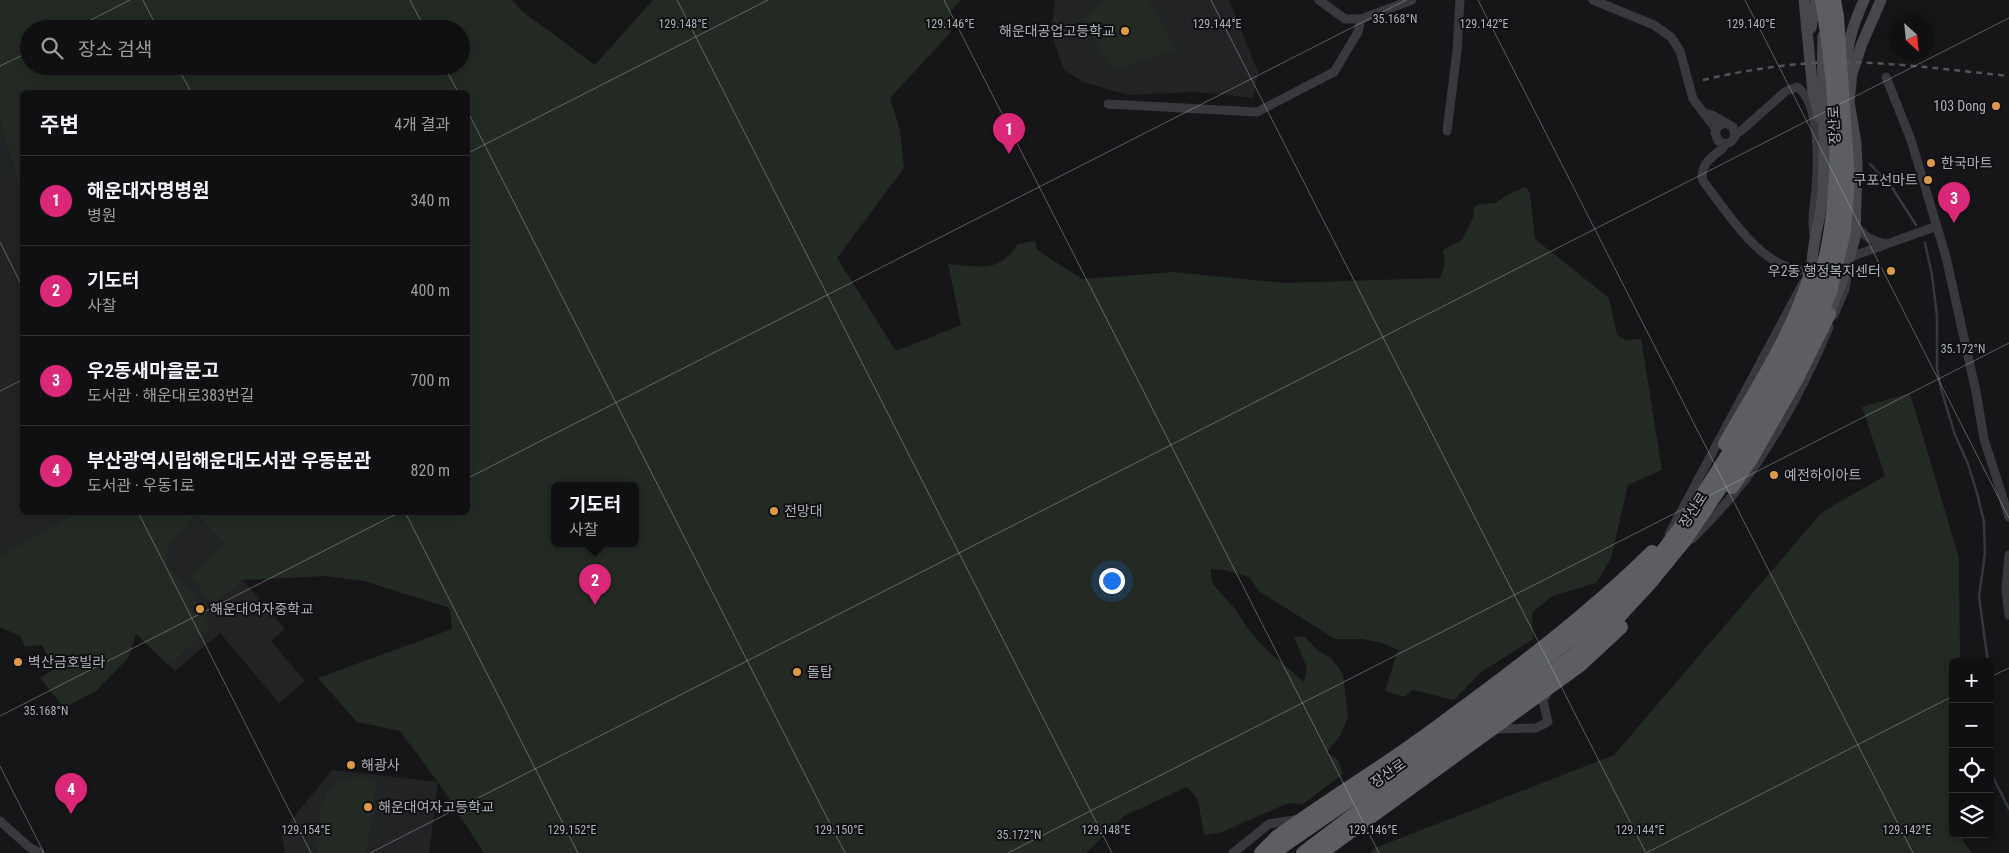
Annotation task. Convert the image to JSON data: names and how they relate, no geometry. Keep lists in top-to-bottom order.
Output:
{
  "streets": {
    "highway": ["장산로"]
  },
  "places": [
    "해운대공업고등학교",
    "103 Dong",
    "한국마트",
    "구포선마트",
    "우2동 행정복지센터",
    "예전하이아트",
    "전망대",
    "해운대여자중학교",
    "벽산금호빌라",
    "돌탑",
    "해광사",
    "해운대여자고등학교"
  ],
  "north": "bottom right",
  "page": {
    "search": "장소 검색",
    "heading": ["주변", "4개 결과"],
    "pins": [
      "1",
      "3",
      "2",
      "4"
    ],
    "list": [
      {
        "mark": "1",
        "name": "해운대자명병원",
        "note": "병원",
        "value": "340 m"
      },
      {
        "mark": "2",
        "name": "기도터",
        "note": "사찰",
        "value": "400 m"
      },
      {
        "mark": "3",
        "name": "우2동새마을문고",
        "note": "도서관 · 해운대로383번길",
        "value": "700 m"
      },
      {
        "mark": "4",
        "name": "부산광역시립해운대도서관 우동분관",
        "note": "도서관 · 우동1로",
        "value": "820 m"
      }
    ],
    "popup": ["기도터", "사찰"],
    "map_buttons": ["+", "−"]
  },
  "coordinates": [
    "35.168°N",
    "129.148°E",
    "129.146°E",
    "129.144°E",
    "129.142°E",
    "129.140°E",
    "35.172°N",
    "129.154°E",
    "129.152°E",
    "129.150°E"
  ]
}
